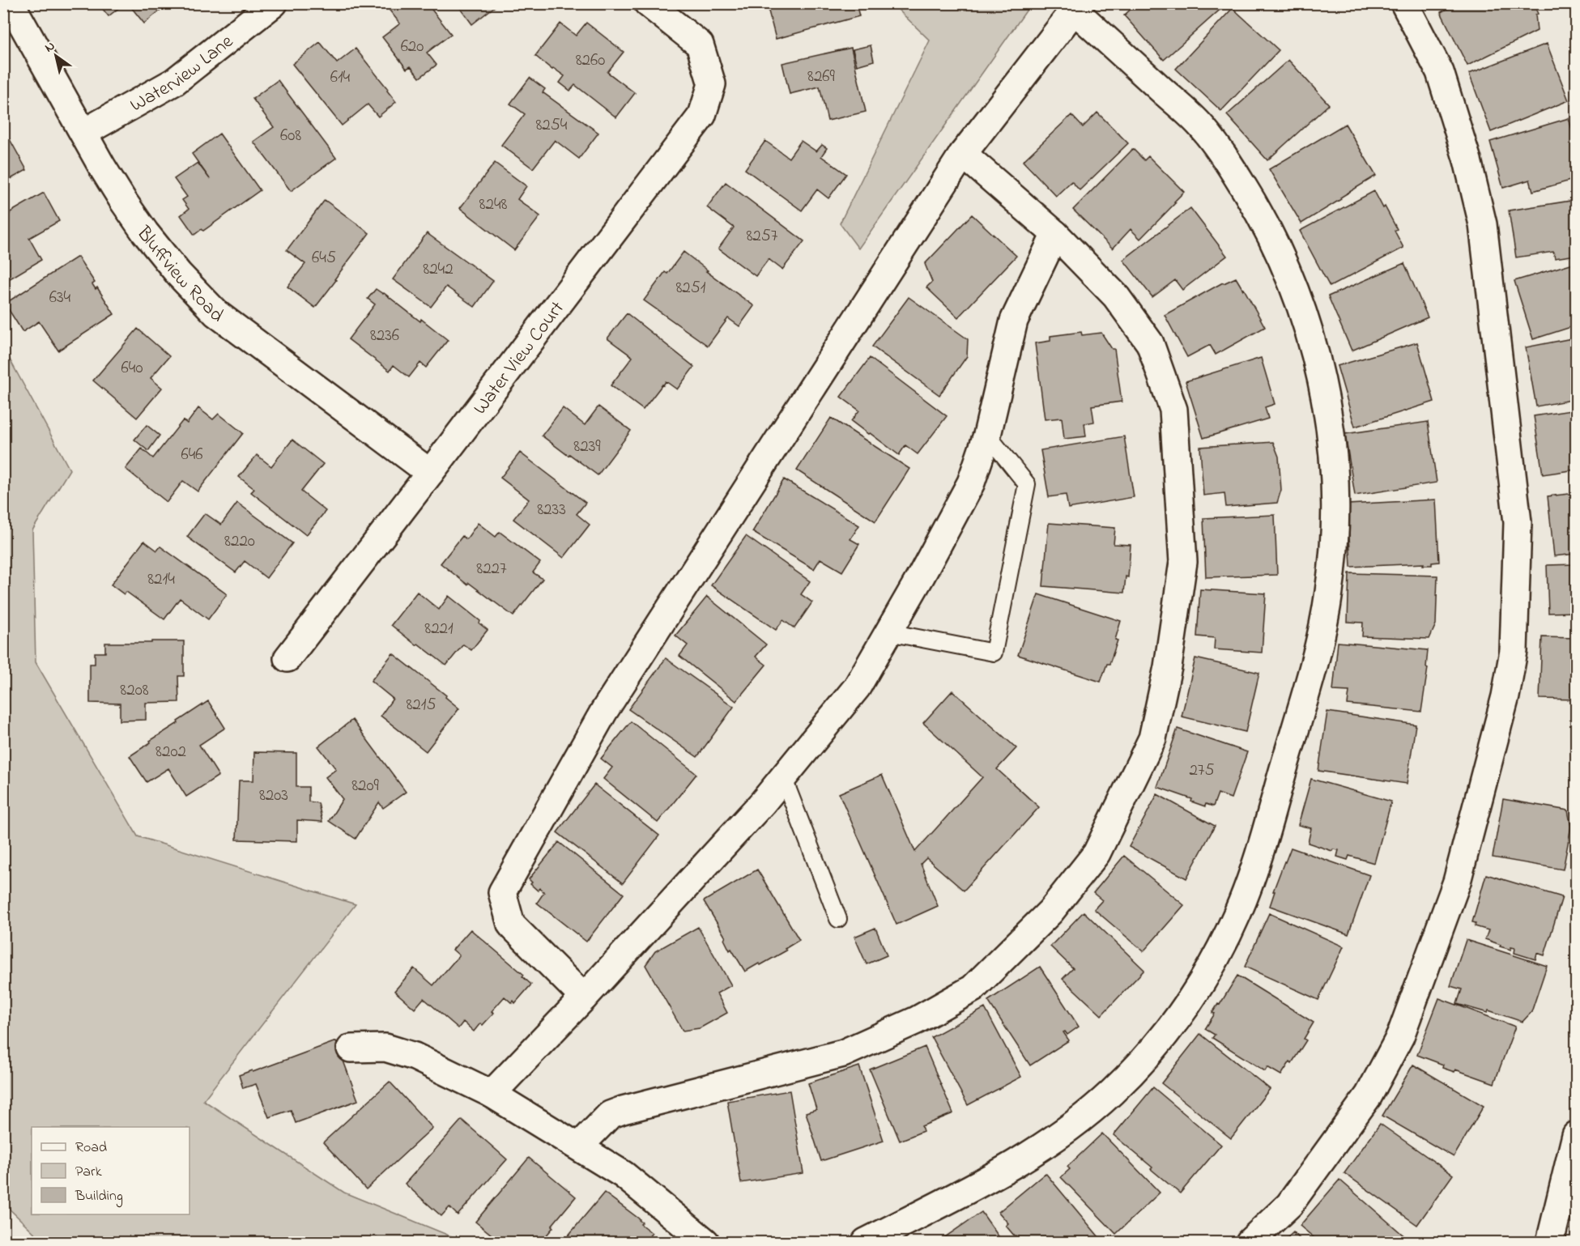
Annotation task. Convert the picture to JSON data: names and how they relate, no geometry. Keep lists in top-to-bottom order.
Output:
{
  "streets": {
    "street": ["Waterview Lane", "Bluffview Road", "Water View Court"]
  },
  "crossings": [
    ["Waterview Lane", "Bluffview Road"],
    ["Bluffview Road", "Water View Court"]
  ],
  "house_numbers": [
    "620",
    "8260",
    "8269",
    "614",
    "8254",
    "608",
    "8248",
    "8257",
    "645",
    "8242",
    "8251",
    "634",
    "8236",
    "640",
    "8239",
    "646",
    "8233",
    "8220",
    "8227",
    "8214",
    "8221",
    "8208",
    "8215",
    "8202",
    "275",
    "8209",
    "8203"
  ],
  "legend": ["Road", "Park", "Building"],
  "north": "top left"
}
